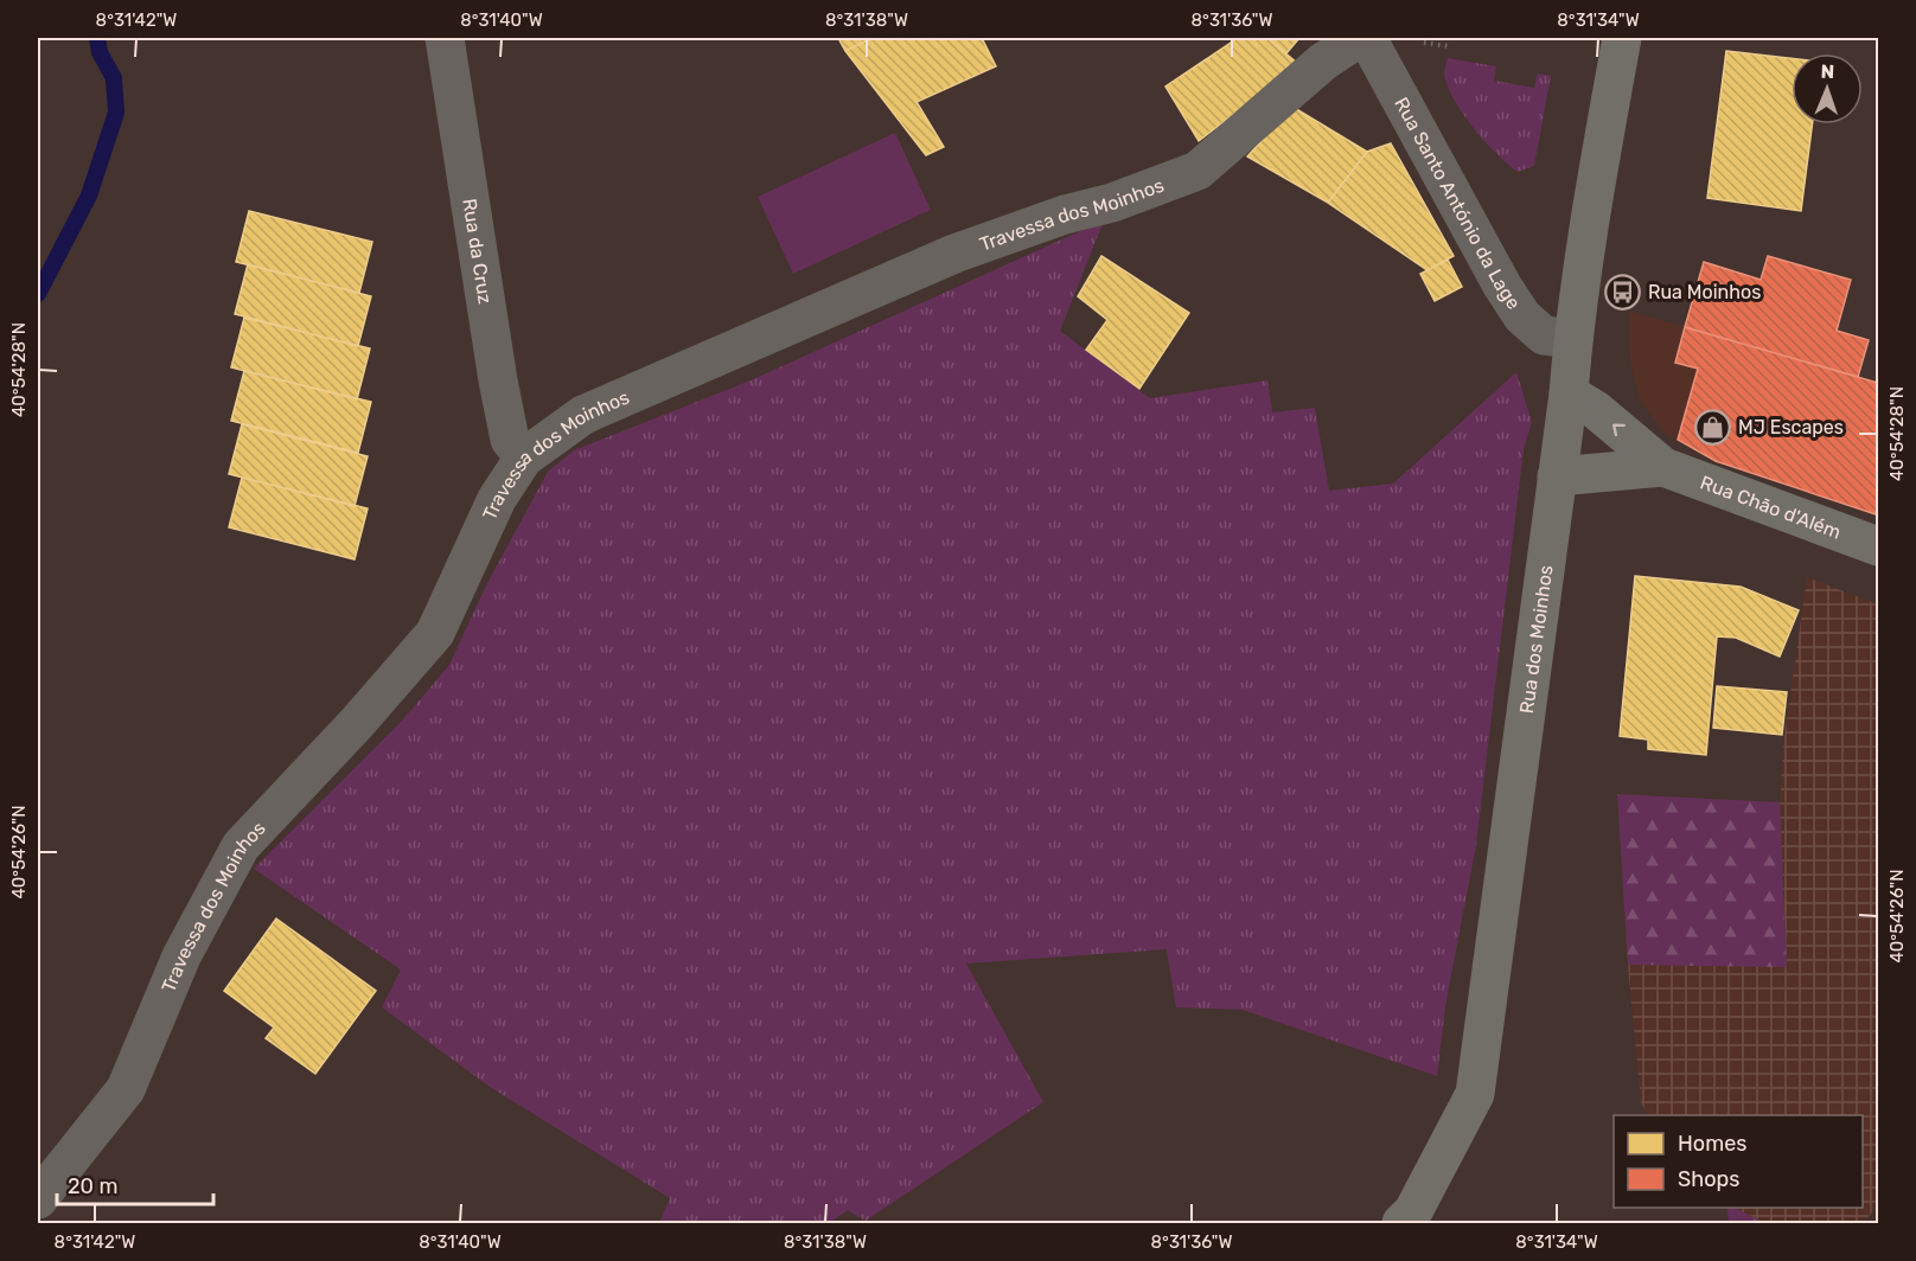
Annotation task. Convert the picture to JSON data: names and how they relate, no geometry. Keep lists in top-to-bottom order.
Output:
{
  "streets": {
    "main road": ["Rua Chão d'Além", "Rua dos Moinhos"],
    "street": ["Rua Santo António da Lage", "Travessa dos Moinhos", "Rua da Cruz"]
  },
  "crossings": [
    ["Rua Santo António da Lage", "Rua dos Moinhos"],
    ["Travessa dos Moinhos", "Rua da Cruz"],
    ["Rua Chão d'Além", "Rua dos Moinhos"]
  ],
  "places": {
    "bus stop": ["Rua Moinhos"],
    "shop": ["MJ Escapes"]
  },
  "legend": ["Homes", "Shops"],
  "scale_bar": "20 m",
  "north": "top",
  "coordinates": [
    "8°31'42\"W",
    "8°31'40\"W",
    "8°31'38\"W",
    "8°31'36\"W",
    "8°31'34\"W",
    "40°54'28\"N",
    "40°54'26\"N"
  ]
}
